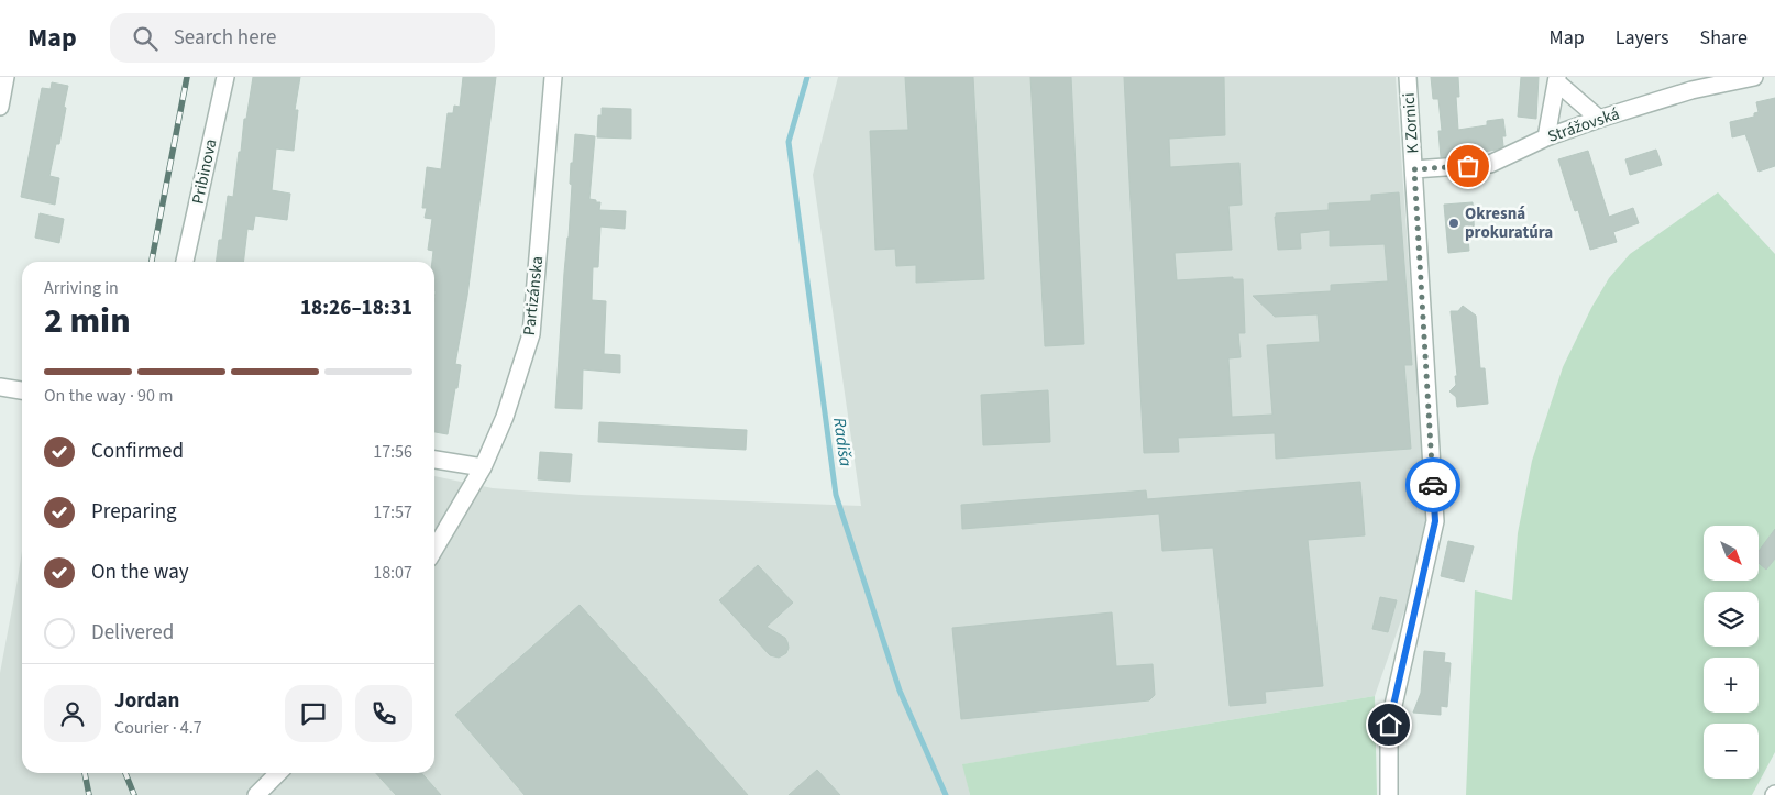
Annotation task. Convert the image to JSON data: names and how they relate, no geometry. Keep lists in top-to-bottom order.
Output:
{
  "streets": {
    "street": [
      "K Zornici",
      "Strážovská",
      "Pribinova",
      "Partizánska"
    ]
  },
  "crossings": [
    ["K Zornici", "Strážovská"]
  ],
  "water": ["Radiša"],
  "places": ["Okresná prokuratúra"],
  "north": "bottom right",
  "page": {
    "header": "Map",
    "search": "Search here",
    "nav": ["Map", "Layers", "Share"],
    "heading": ["2 min", "Arriving in", "18:26–18:31"],
    "panel": ["Jordan", "Courier · 4.7"],
    "bar": "On the way · 90 m",
    "list": [
      ["Confirmed", "17:56"],
      ["Preparing", "17:57"],
      ["On the way", "18:07"],
      "Delivered"
    ],
    "map_buttons": ["+", "−"]
  }
}
